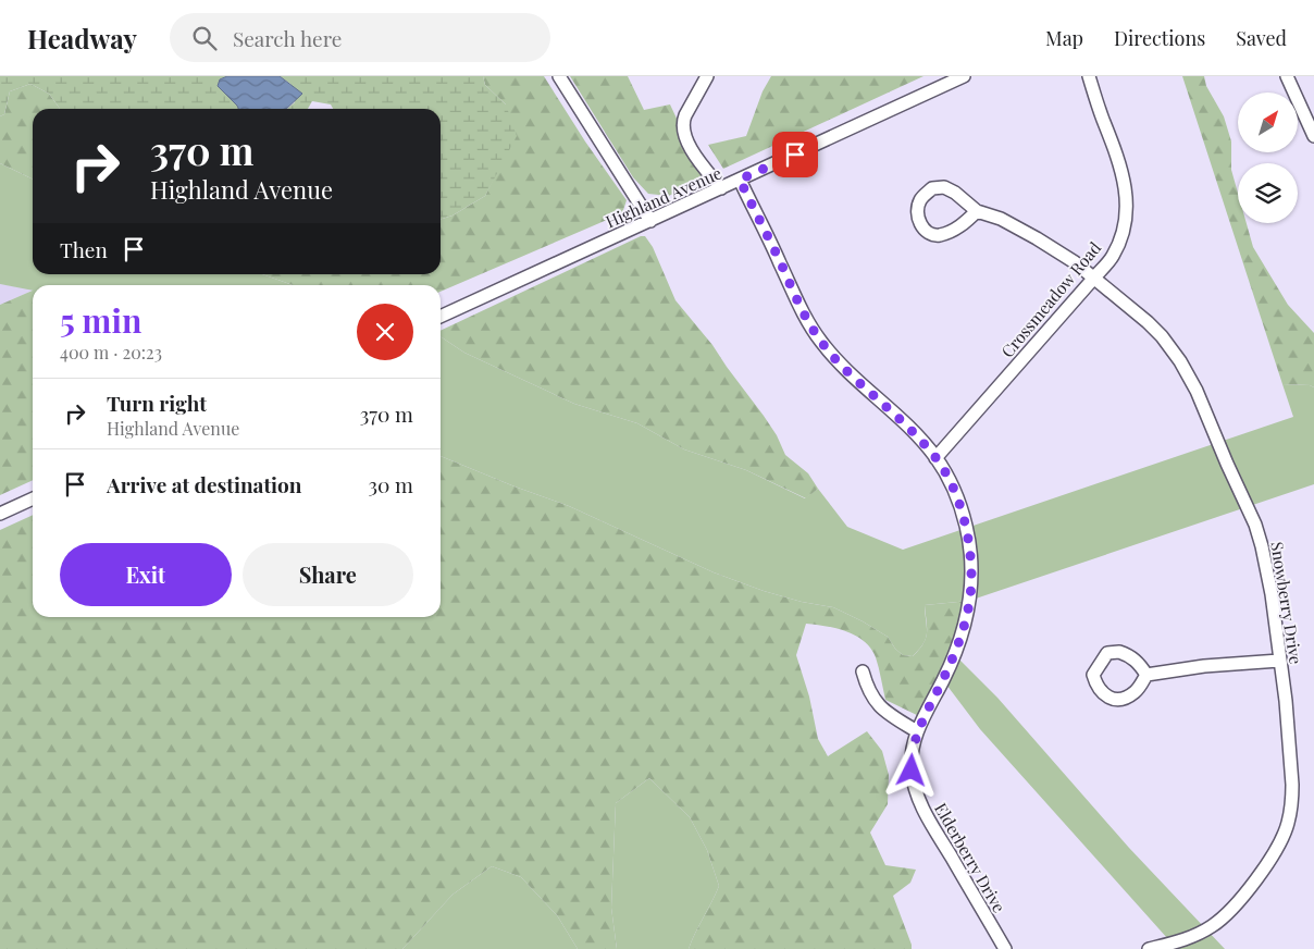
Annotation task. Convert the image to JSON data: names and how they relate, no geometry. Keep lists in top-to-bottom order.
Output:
{
  "streets": {
    "street": [
      "Highland Avenue",
      "Crossmeadow Road",
      "Snowberry Drive",
      "Elderberry Drive"
    ]
  },
  "crossings": [
    ["Highland Avenue", "Elderberry Drive"],
    ["Crossmeadow Road", "Snowberry Drive"],
    ["Crossmeadow Road", "Elderberry Drive"]
  ],
  "north": "top right",
  "page": {
    "header": "Headway",
    "search": "Search here",
    "nav": ["Map", "Directions", "Saved"],
    "turn": ["370 m", "Highland Avenue"],
    "then": "Then",
    "heading": ["5 min", "400 m · 20:23"],
    "list": [
      {
        "name": "Turn right",
        "note": "Highland Avenue",
        "value": "370 m"
      },
      {
        "name": "Arrive at destination",
        "value": "30 m"
      }
    ],
    "buttons": ["Exit", "Share"]
  }
}
